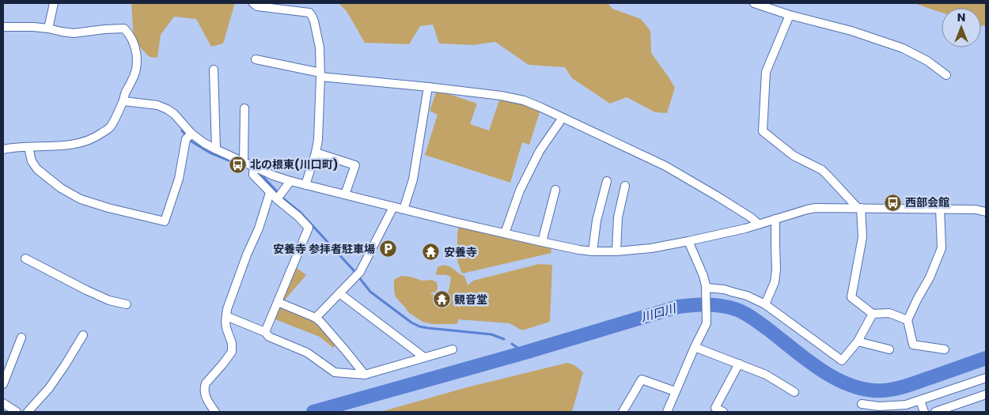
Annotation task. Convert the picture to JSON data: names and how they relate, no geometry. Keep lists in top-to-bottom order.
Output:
{
  "water": ["川口川"],
  "places": {
    "bus stop": ["北の根東(川口町)", "西部会館"],
    "parking": ["安養寺 参拝者駐車場"],
    "temple": ["安養寺", "観音堂"]
  },
  "north": "top"
}
